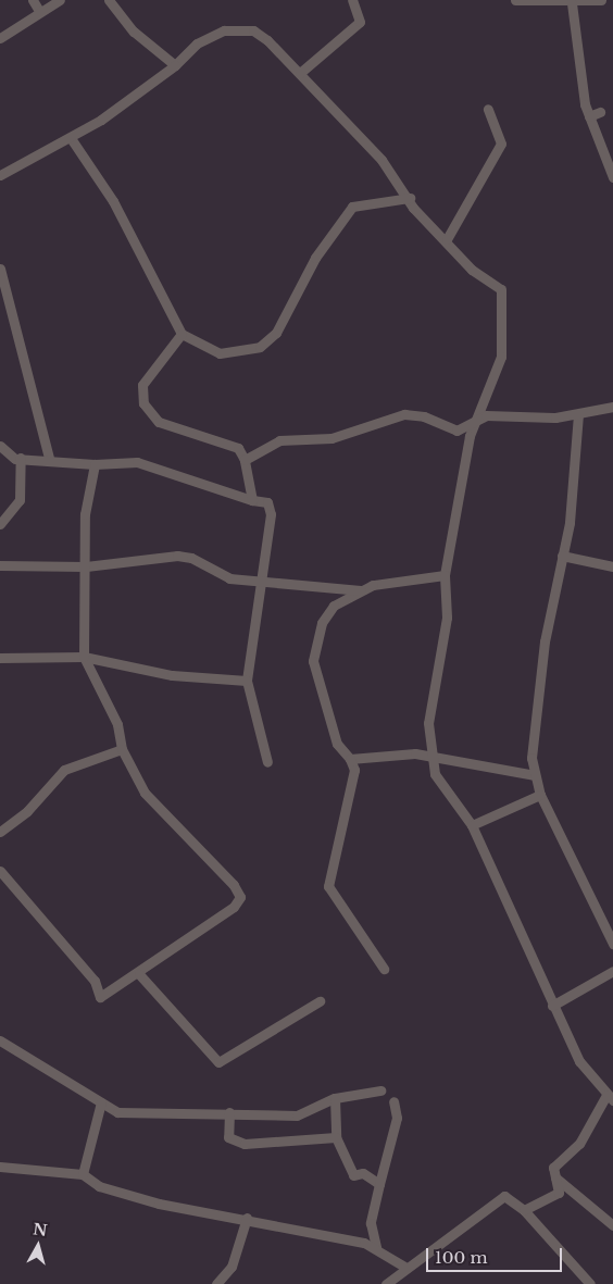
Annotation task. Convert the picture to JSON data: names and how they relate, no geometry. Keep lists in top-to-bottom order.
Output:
{
  "scale_bar": "100 m",
  "north": "top"
}
